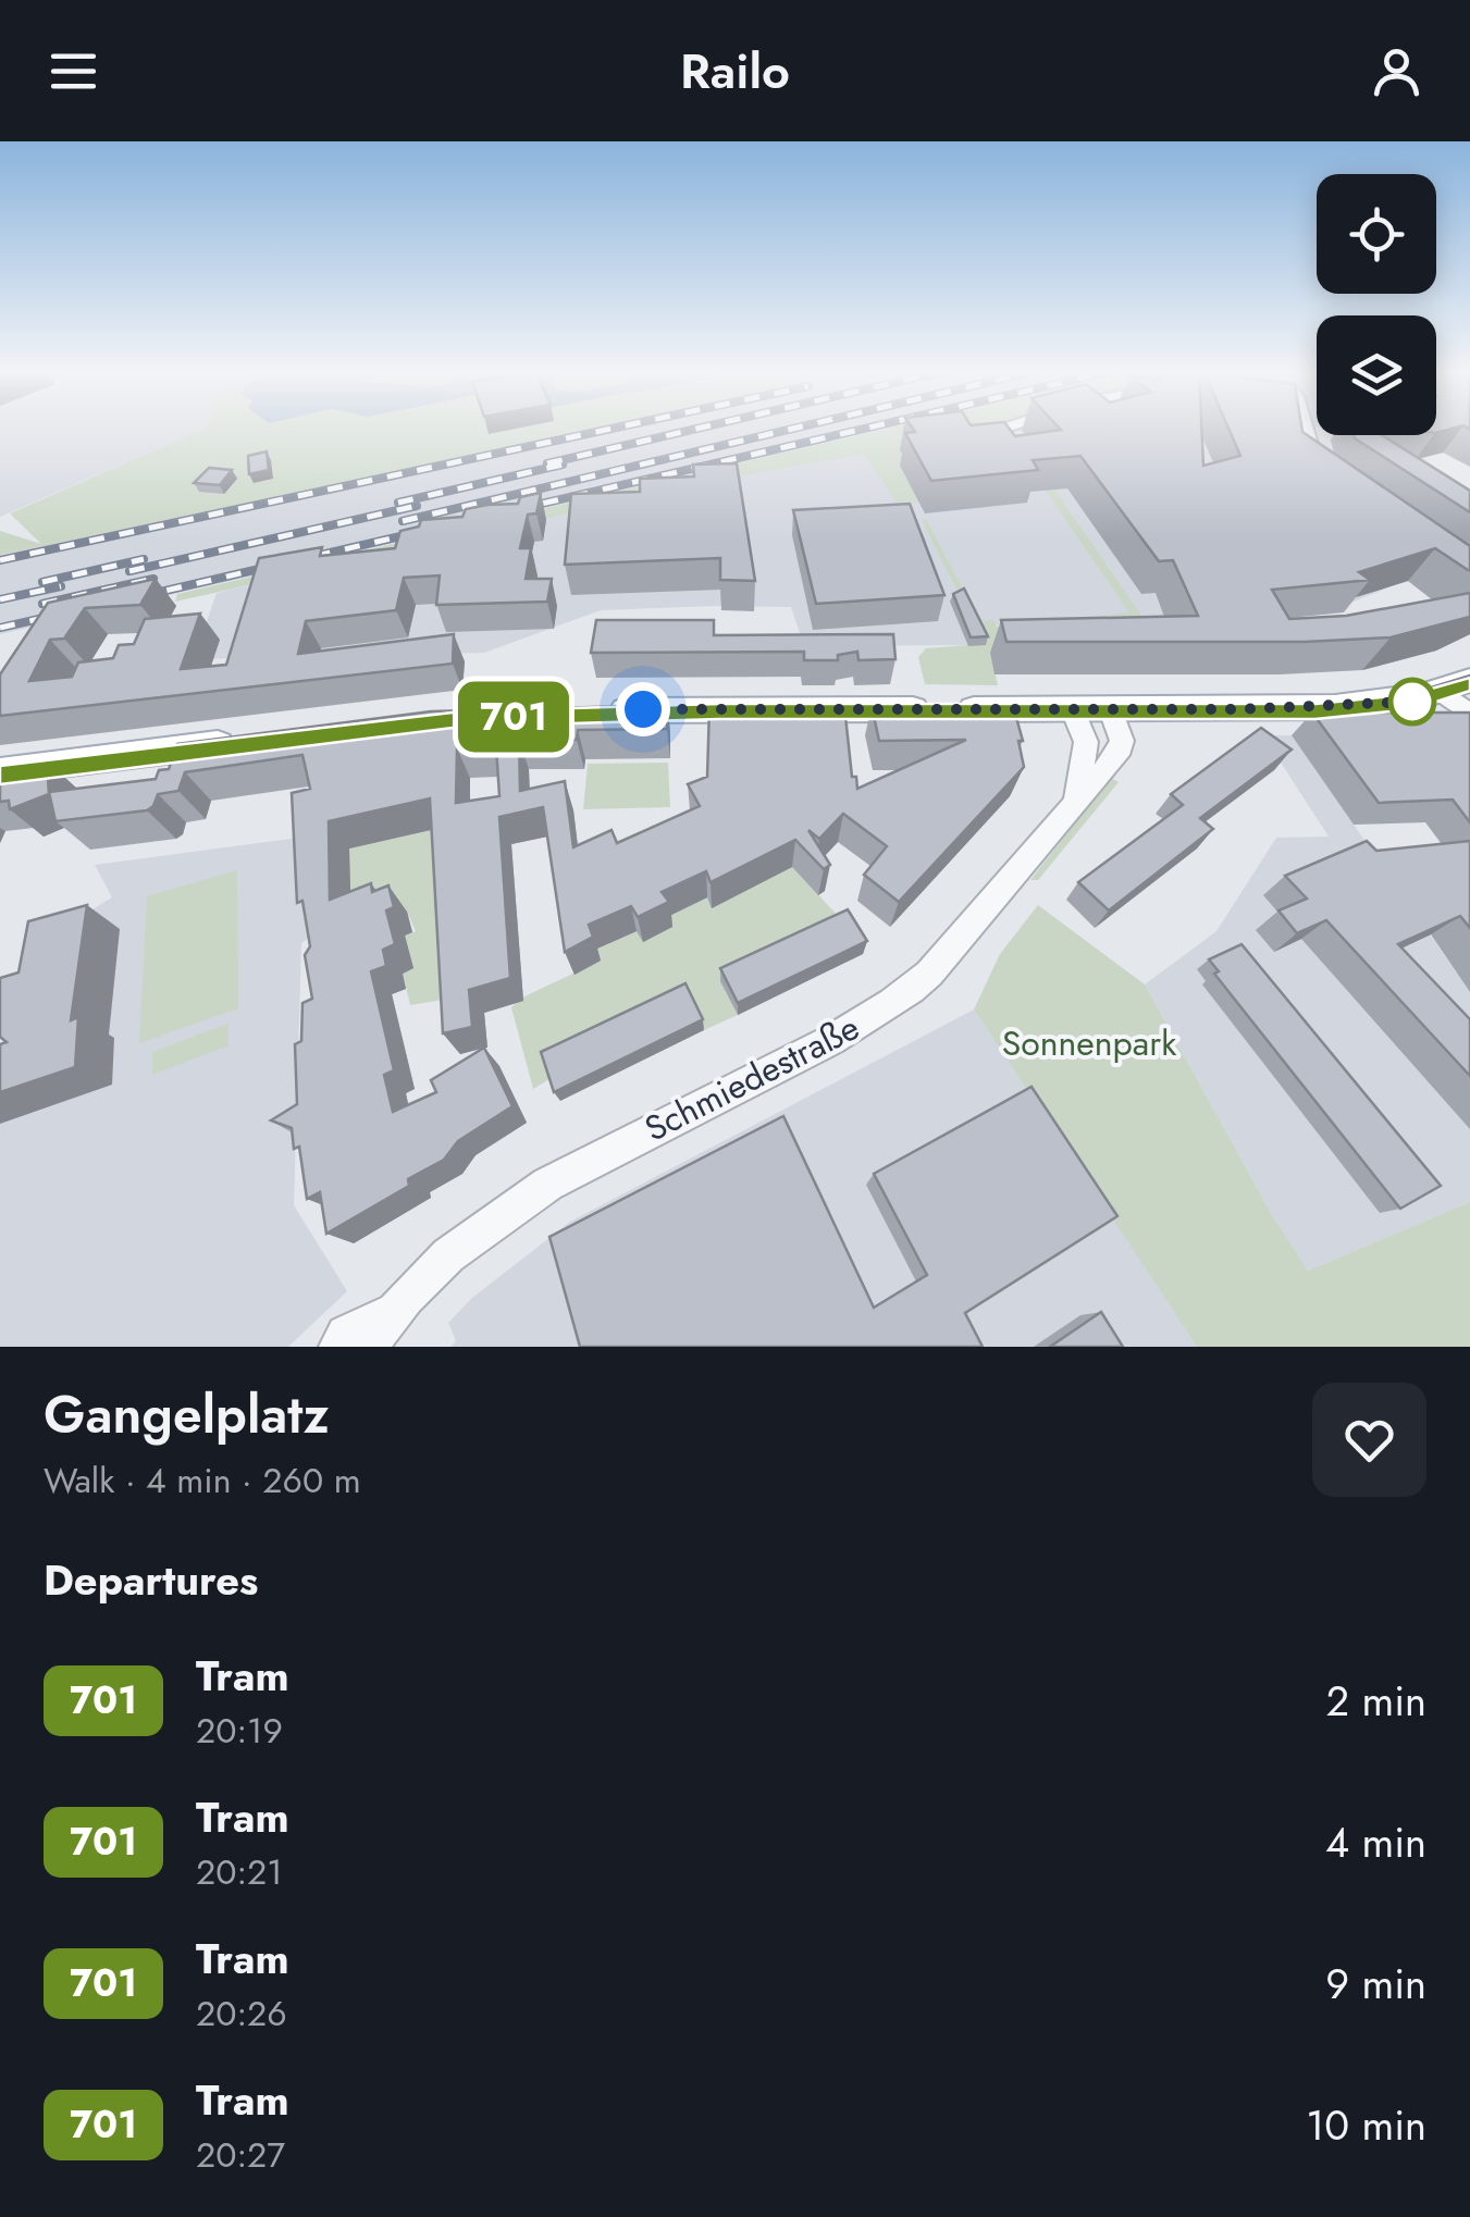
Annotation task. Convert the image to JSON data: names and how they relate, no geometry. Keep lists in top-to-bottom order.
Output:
{
  "streets": {
    "street": ["Schmiedestraße"]
  },
  "parks": ["Sonnenpark"],
  "lines": ["tram line 701"],
  "page": {
    "header": "Railo",
    "on_map": "701",
    "heading": [
      ["Gangelplatz", "Walk · 4 min · 260 m"],
      "Departures"
    ],
    "list": [
      {
        "mark": "701",
        "name": "Tram",
        "note": "20:19",
        "value": "2 min"
      },
      {
        "mark": "701",
        "name": "Tram",
        "note": "20:21",
        "value": "4 min"
      },
      {
        "mark": "701",
        "name": "Tram",
        "note": "20:26",
        "value": "9 min"
      },
      {
        "mark": "701",
        "name": "Tram",
        "note": "20:27",
        "value": "10 min"
      }
    ]
  }
}
